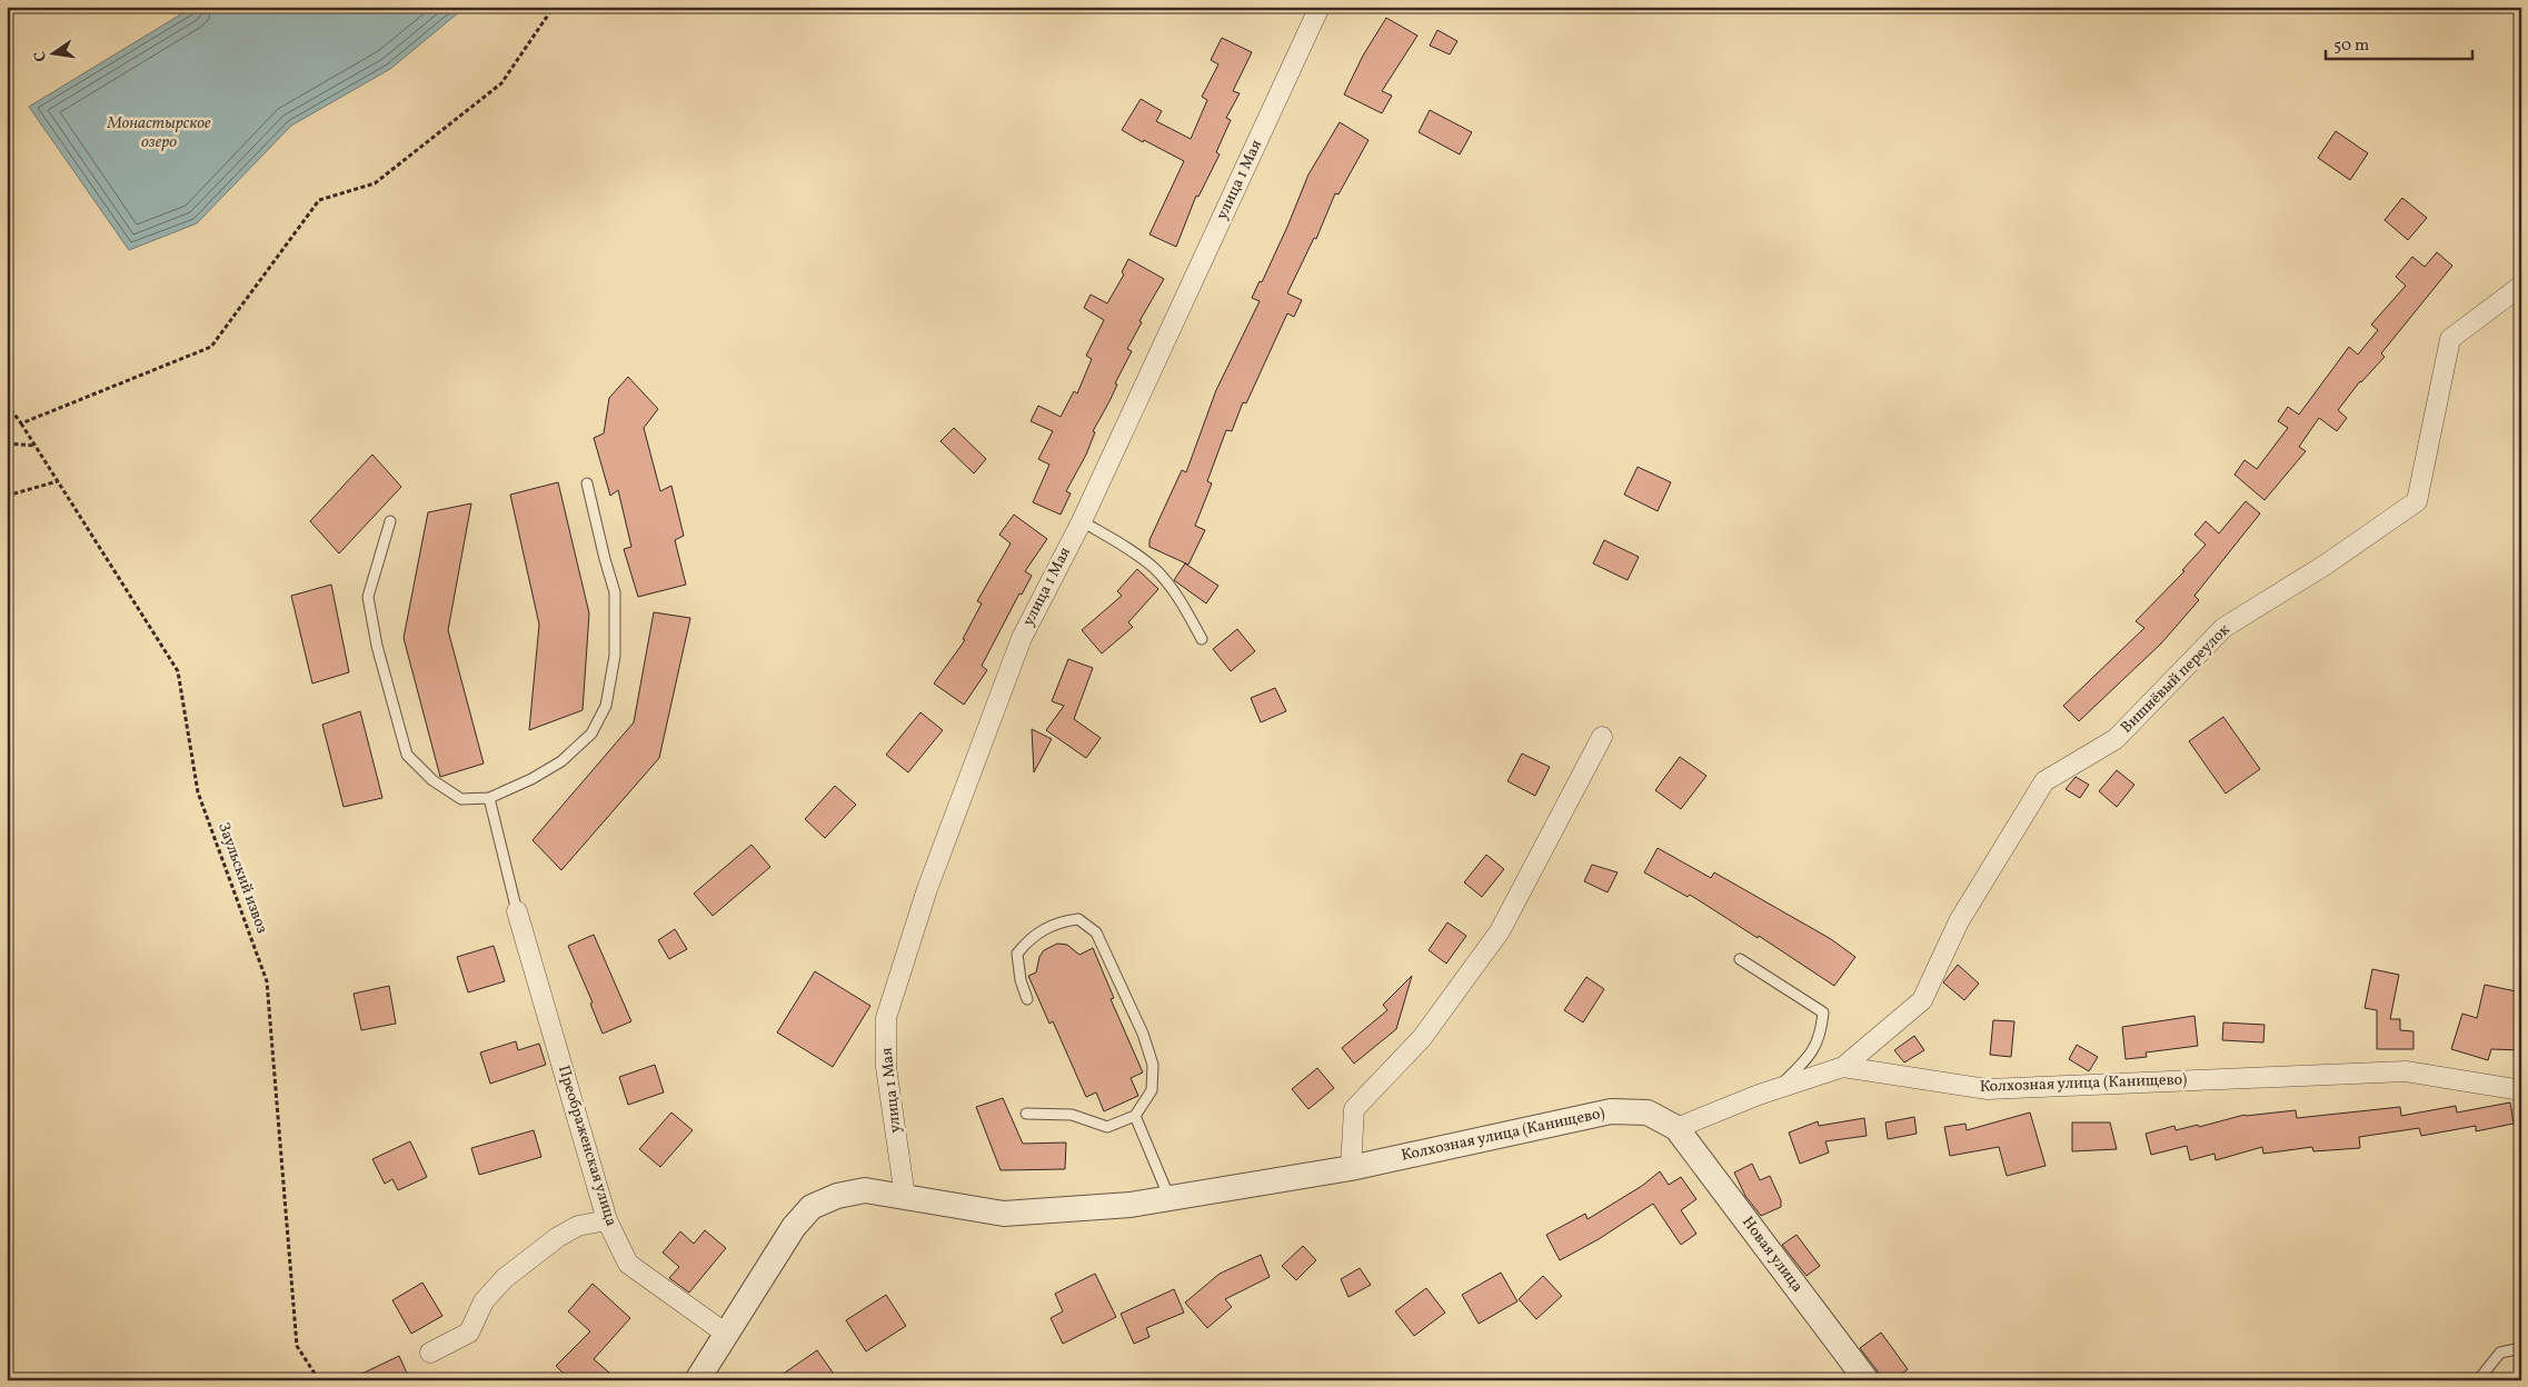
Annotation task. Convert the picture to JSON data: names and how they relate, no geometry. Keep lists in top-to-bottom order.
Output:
{
  "streets": {
    "street": [
      "улица 1 Мая",
      "Вишнёвый переулок",
      "Колхозная улица (Канищево)",
      "Преображенская улица",
      "Новая улица"
    ],
    "path": ["Заульский извоз"]
  },
  "crossings": [
    ["улица 1 Мая", "Колхозная улица (Канищево)"],
    ["Вишнёвый переулок", "Колхозная улица (Канищево)"],
    ["Колхозная улица (Канищево)", "Новая улица"]
  ],
  "water": ["Монастырское озеро"],
  "scale_bar": "50 m",
  "north": "left"
}
